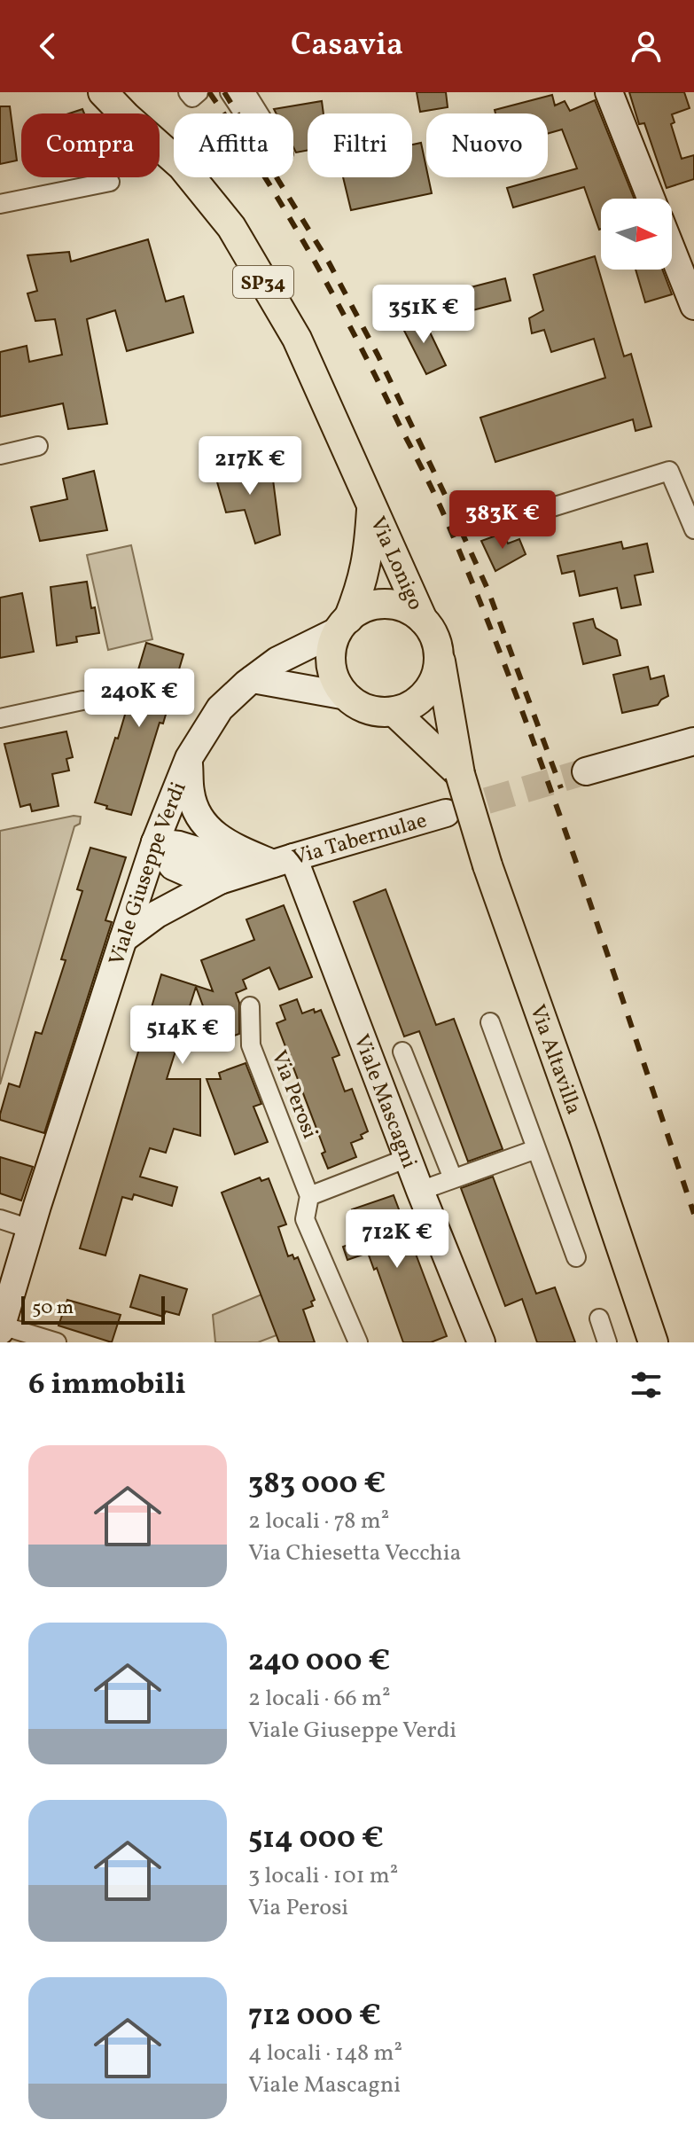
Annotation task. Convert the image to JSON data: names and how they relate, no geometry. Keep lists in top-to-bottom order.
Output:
{
  "streets": {
    "main road": ["SP34", "Via Lonigo", "Via Altavilla"],
    "street": [
      "Via Tabernulae",
      "Viale Giuseppe Verdi",
      "Via Perosi",
      "Viale Mascagni"
    ]
  },
  "crossings": [
    ["SP34", "Via Lonigo"],
    ["SP34", "Viale Giuseppe Verdi"],
    ["SP34", "Via Altavilla"],
    ["Via Lonigo", "Viale Giuseppe Verdi"],
    ["Via Lonigo", "Via Altavilla"],
    ["Via Tabernulae", "Viale Giuseppe Verdi"],
    ["Via Tabernulae", "Viale Mascagni"],
    ["Viale Giuseppe Verdi", "Via Altavilla"]
  ],
  "scale_bar": "50 m",
  "north": "right",
  "page": {
    "header": "Casavia",
    "chip": [
      "Compra",
      "Affitta",
      "Filtri",
      "Nuovo"
    ],
    "price": [
      "351K €",
      "217K €",
      "383K €",
      "240K €",
      "514K €",
      "712K €"
    ],
    "scale": "50 m",
    "heading": "6 immobili",
    "list": [
      {
        "name": "383 000 €",
        "note": "2 locali · 78 m² · Via Chiesetta Vecchia"
      },
      {
        "name": "240 000 €",
        "note": "2 locali · 66 m² · Viale Giuseppe Verdi"
      },
      {
        "name": "514 000 €",
        "note": "3 locali · 101 m² · Via Perosi"
      },
      {
        "name": "712 000 €",
        "note": "4 locali · 148 m² · Viale Mascagni"
      }
    ]
  }
}
